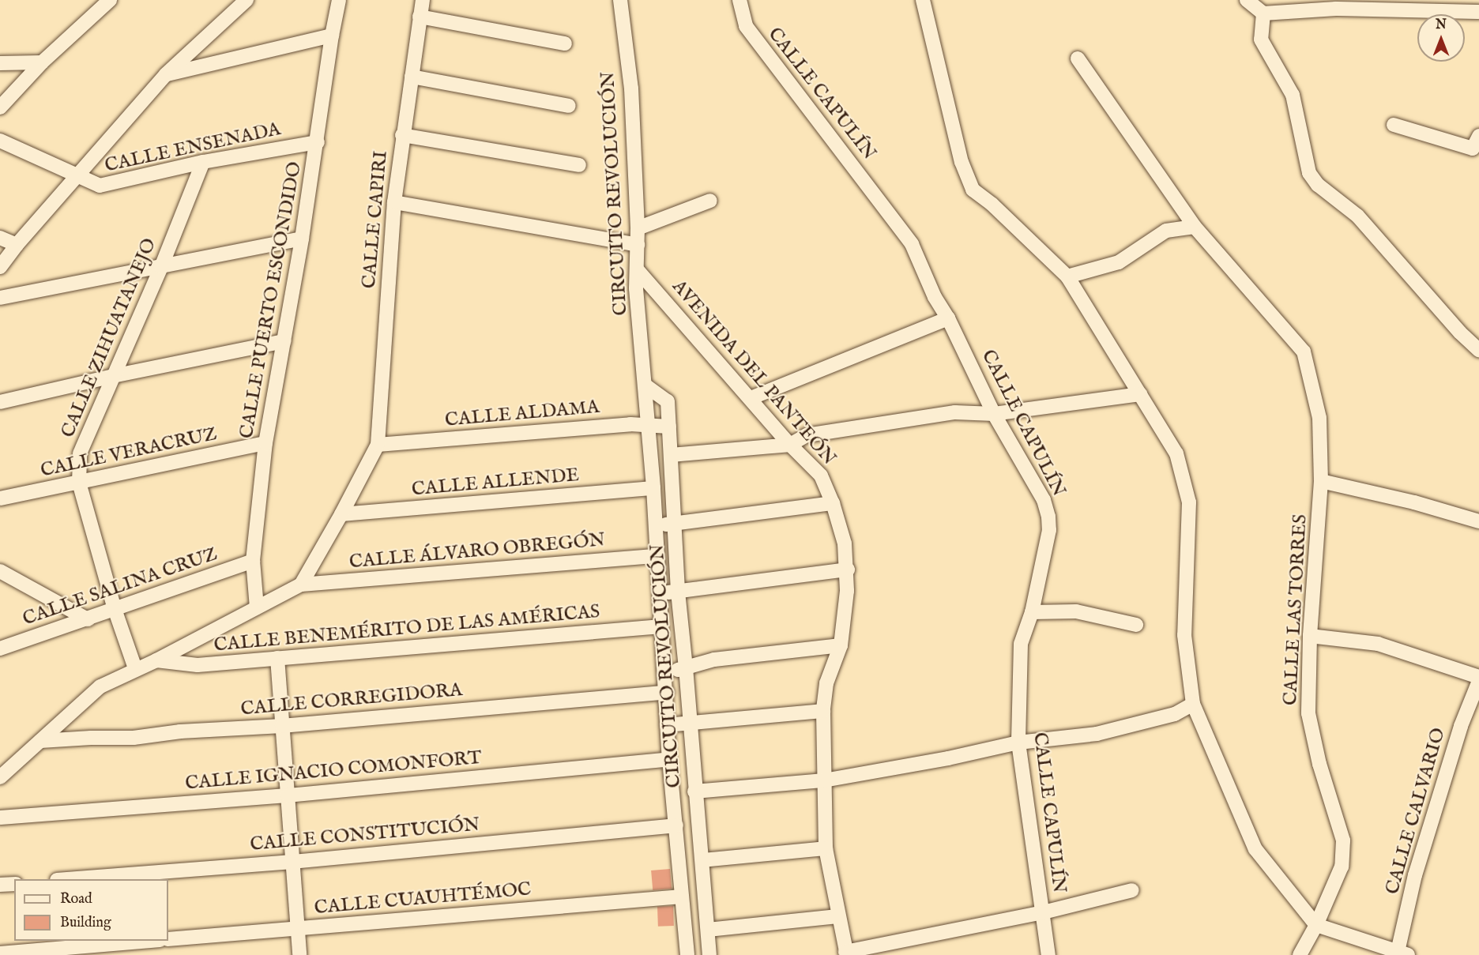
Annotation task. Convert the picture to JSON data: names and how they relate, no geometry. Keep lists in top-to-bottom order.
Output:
{
  "streets": {
    "street": [
      "CALLE CAPULÍN",
      "CALLE ENSENADA",
      "CIRCUITO REVOLUCIÓN",
      "CALLE CAPIRI",
      "CALLE PUERTO ESCONDIDO",
      "CALLE ZIHUATANEJO",
      "AVENIDA DEL PANTEÓN",
      "CALLE ALDAMA",
      "CALLE VERACRUZ",
      "CALLE ALLENDE",
      "CALLE ÁLVARO OBREGÓN",
      "CALLE SALINA CRUZ",
      "CALLE LAS TORRES",
      "CALLE BENEMÉRITO DE LAS AMÉRICAS",
      "CALLE CORREGIDORA",
      "CALLE IGNACIO COMONFORT",
      "CALLE CALVARIO",
      "CALLE CONSTITUCIÓN",
      "CALLE CUAUHTÉMOC"
    ]
  },
  "crossings": [
    ["CALLE ENSENADA", "CALLE PUERTO ESCONDIDO"],
    ["CALLE ENSENADA", "CALLE ZIHUATANEJO"],
    ["CIRCUITO REVOLUCIÓN", "AVENIDA DEL PANTEÓN"],
    ["CIRCUITO REVOLUCIÓN", "CALLE ALDAMA"],
    ["CIRCUITO REVOLUCIÓN", "CALLE ALLENDE"],
    ["CIRCUITO REVOLUCIÓN", "CALLE ÁLVARO OBREGÓN"],
    ["CIRCUITO REVOLUCIÓN", "CALLE BENEMÉRITO DE LAS AMÉRICAS"],
    ["CIRCUITO REVOLUCIÓN", "CALLE CORREGIDORA"],
    ["CIRCUITO REVOLUCIÓN", "CALLE IGNACIO COMONFORT"],
    ["CIRCUITO REVOLUCIÓN", "CALLE CONSTITUCIÓN"],
    ["CIRCUITO REVOLUCIÓN", "CALLE CUAUHTÉMOC"],
    ["CALLE CAPIRI", "CALLE ALDAMA"],
    ["CALLE PUERTO ESCONDIDO", "CALLE VERACRUZ"],
    ["CALLE PUERTO ESCONDIDO", "CALLE SALINA CRUZ"],
    ["CALLE ZIHUATANEJO", "CALLE VERACRUZ"],
    ["CALLE ZIHUATANEJO", "CALLE SALINA CRUZ"]
  ],
  "legend": ["Road", "Building"],
  "north": "top"
}
